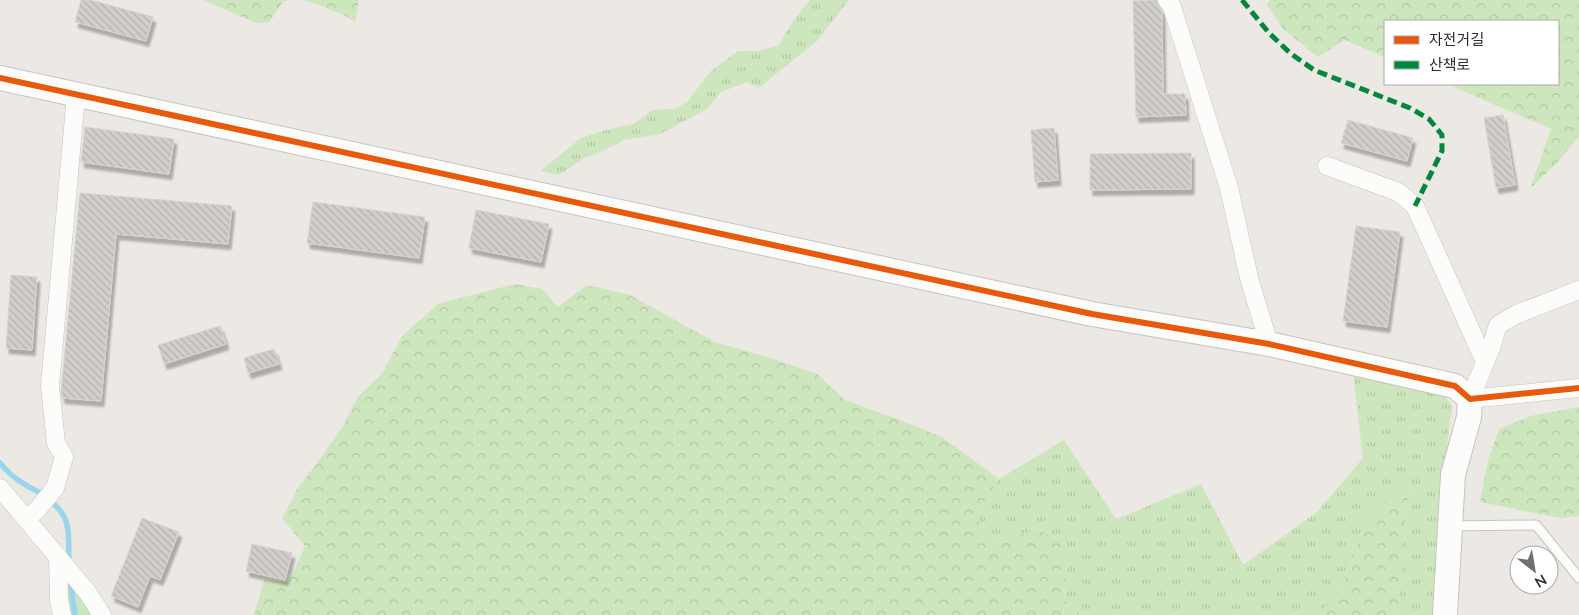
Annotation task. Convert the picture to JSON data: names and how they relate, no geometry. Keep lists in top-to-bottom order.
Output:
{
  "legend": ["자전거길", "산책로"],
  "north": "bottom right"
}
